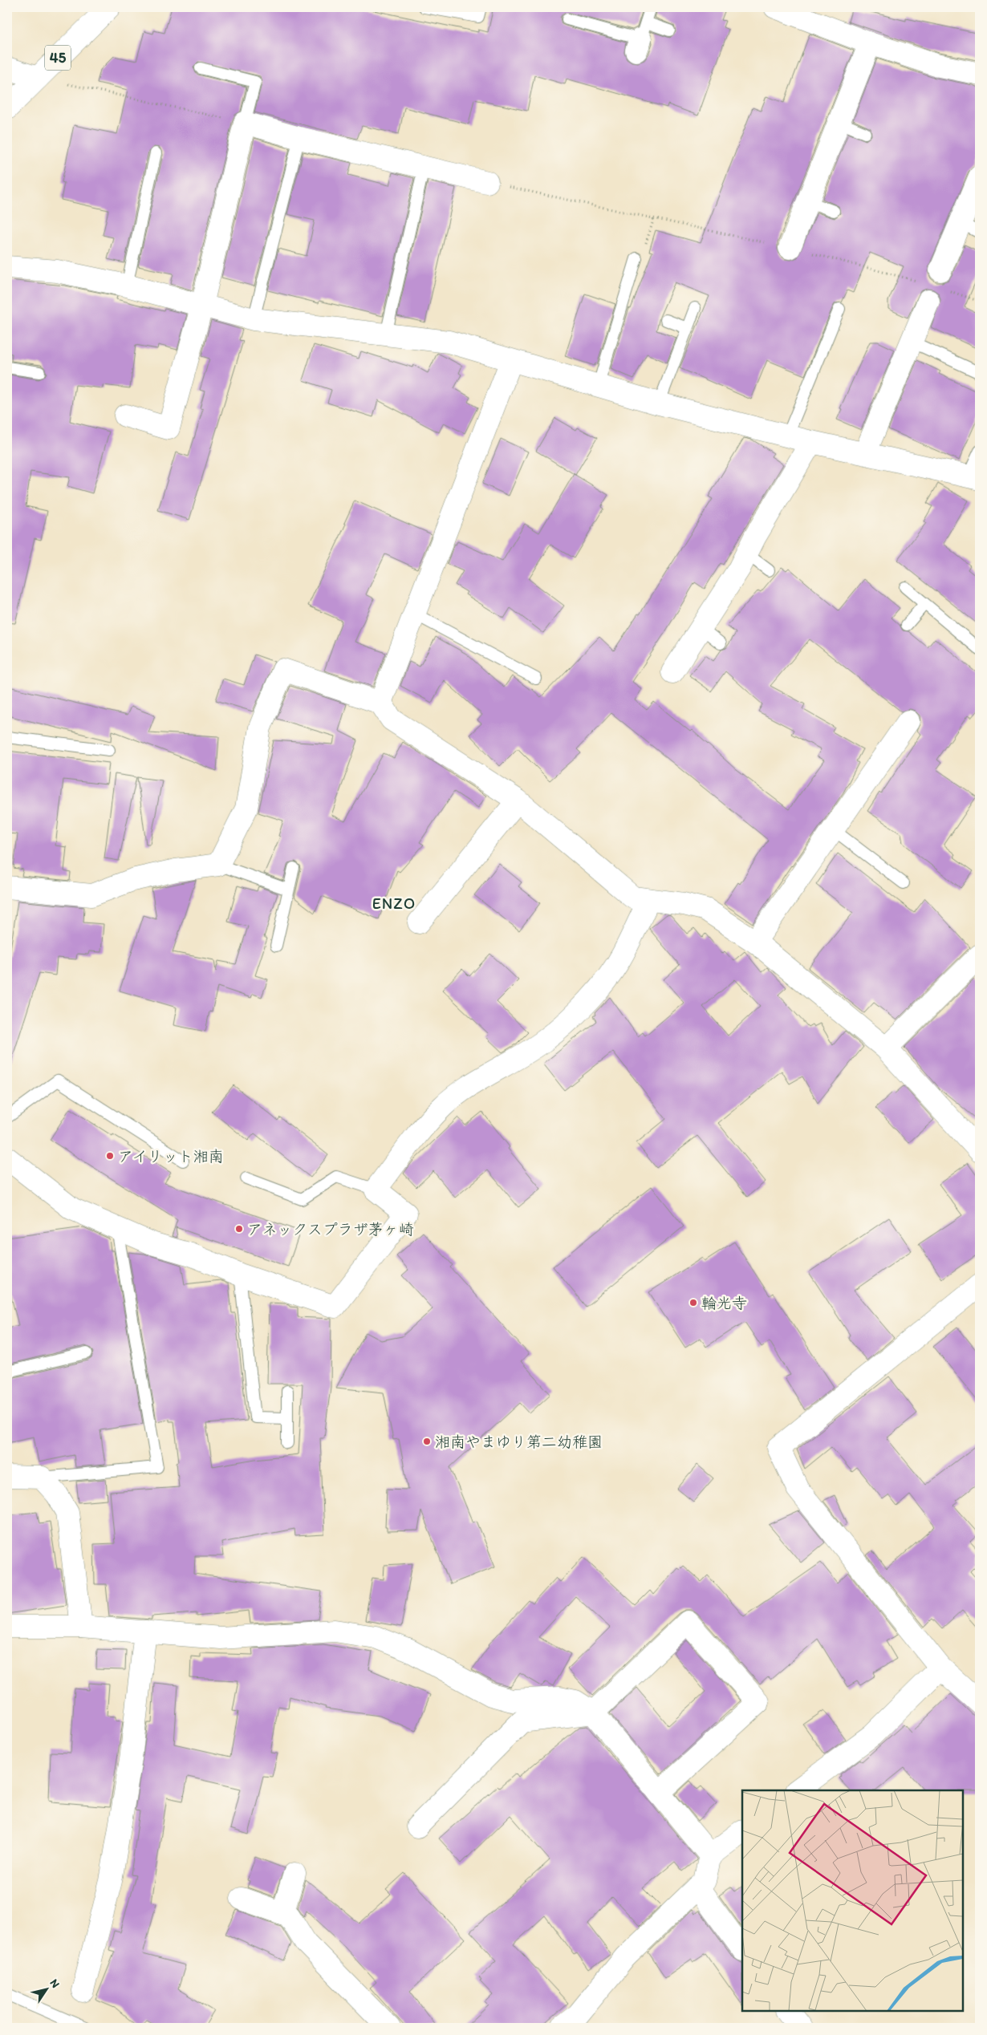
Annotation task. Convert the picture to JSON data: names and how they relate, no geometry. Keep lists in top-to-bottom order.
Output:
{
  "streets": {
    "street": ["45"]
  },
  "districts": ["ENZO"],
  "places": [
    "アイリット湘南",
    "アネックスプラザ茅ヶ崎",
    "輪光寺",
    "湘南やまゆり第二幼稚園"
  ],
  "north": "top right"
}
